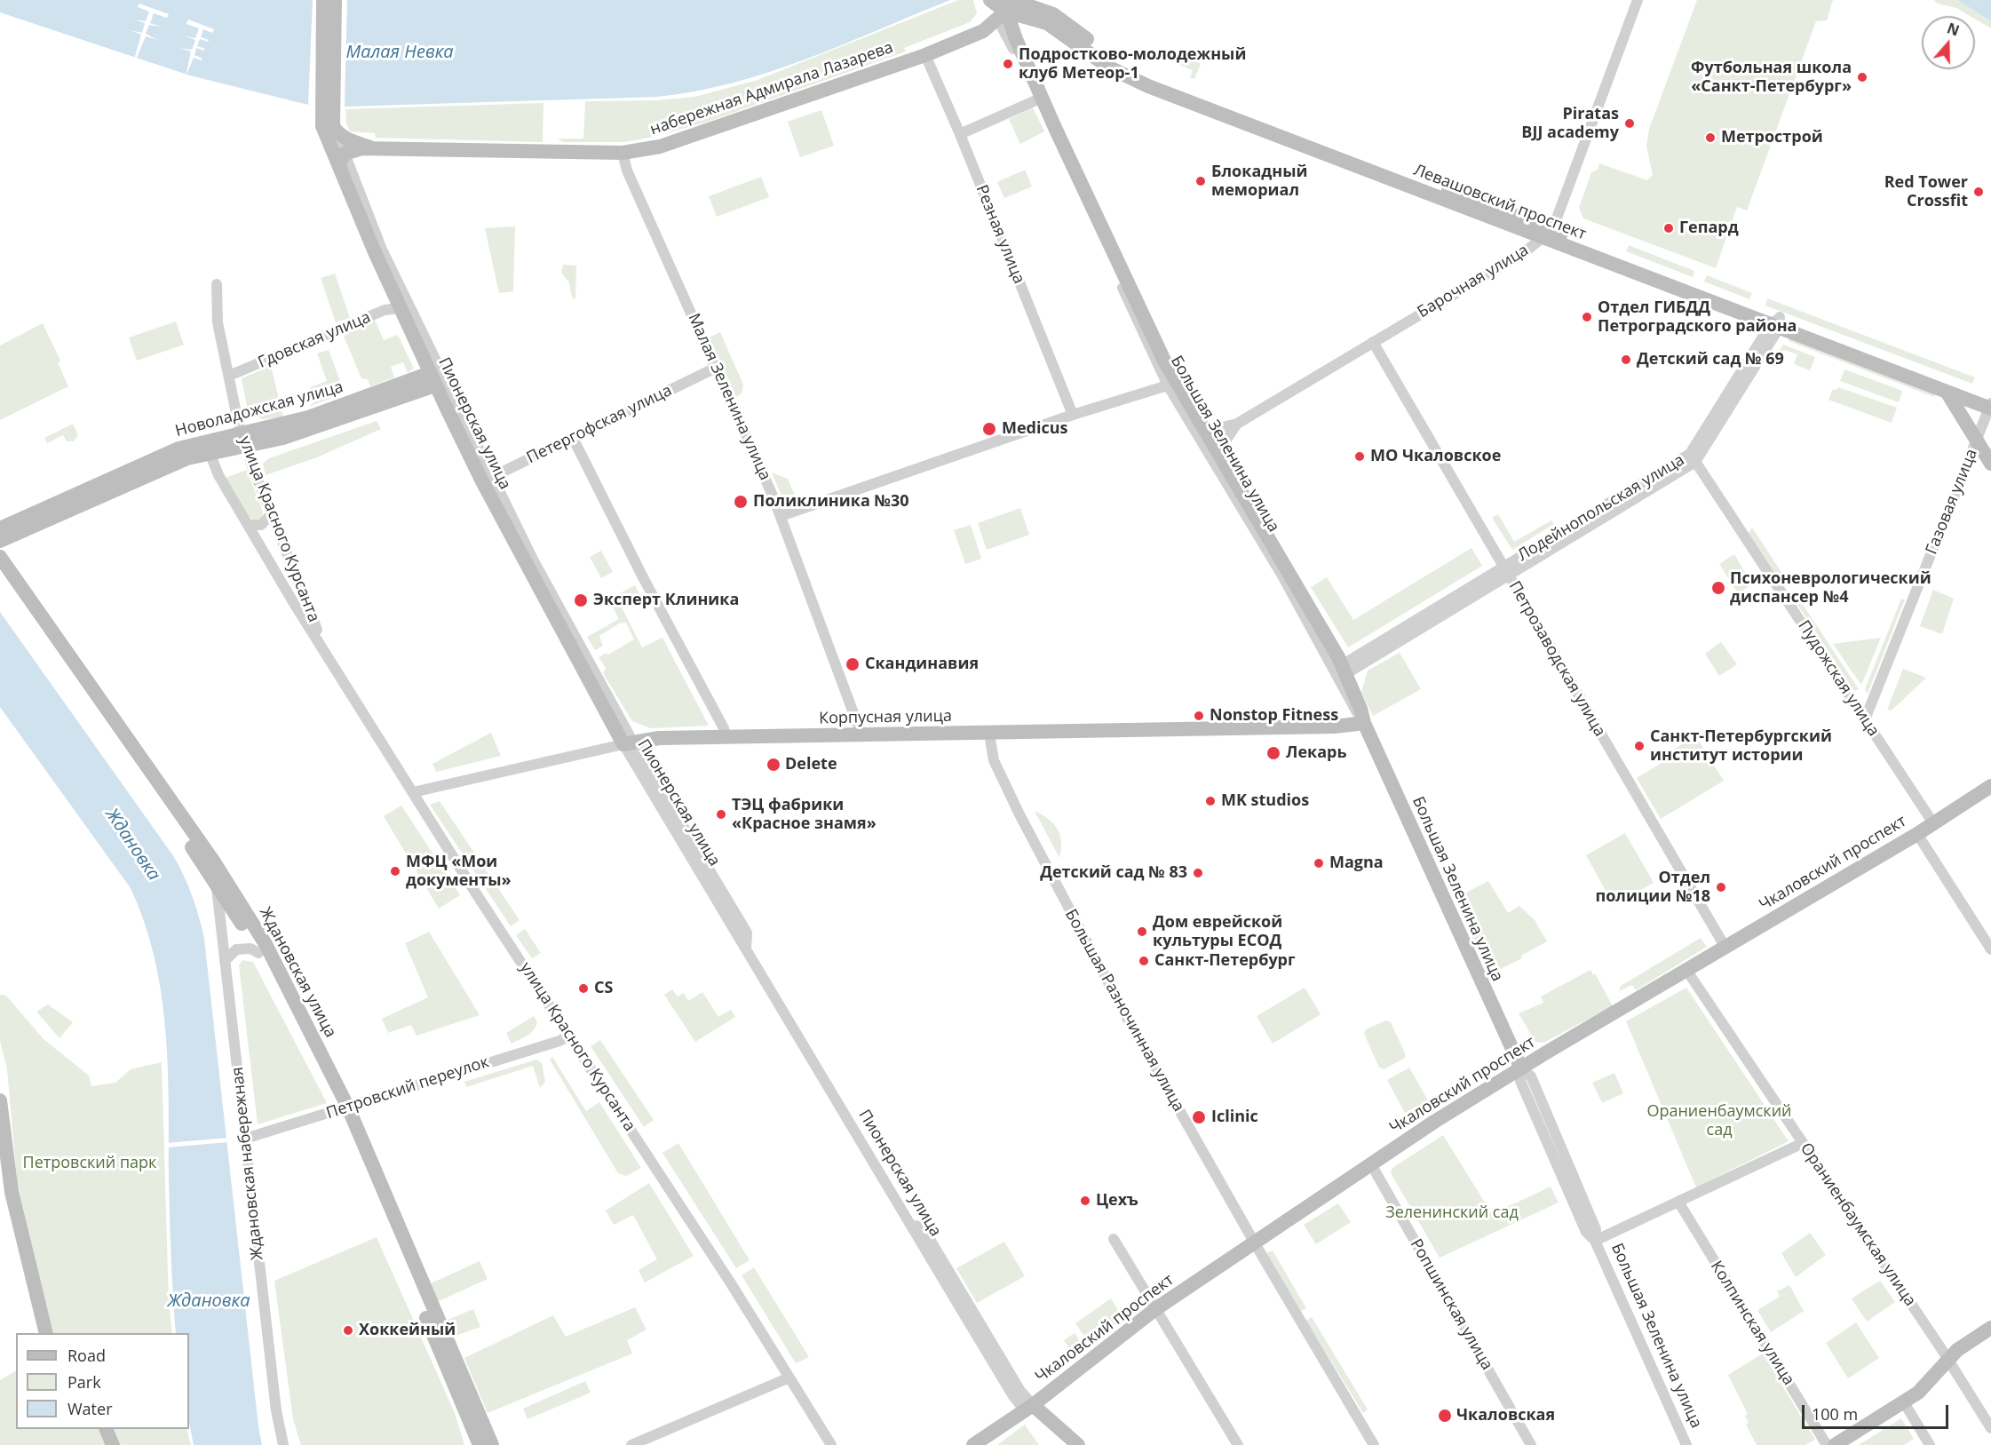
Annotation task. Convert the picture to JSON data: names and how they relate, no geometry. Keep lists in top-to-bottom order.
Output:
{
  "streets": {
    "main road": [
      "набережная Адмирала Лазарева",
      "Левашовский проспект",
      "Новоладожская улица",
      "Пионерская улица",
      "Большая Зеленина улица",
      "Корпусная улица",
      "Чкаловский проспект",
      "Ждановская улица"
    ],
    "street": [
      "Резная улица",
      "Барочная улица",
      "Гдовская улица",
      "Малая Зеленина улица",
      "Петергофская улица",
      "Газовая улица",
      "Лодейнопольская улица",
      "улица Красного Курсанта",
      "Петрозаводская улица",
      "Пудожская улица",
      "Большая Разночинная улица",
      "Петровский переулок",
      "Ждановская набережная",
      "Ораниенбаумская улица",
      "Ропшинская улица",
      "Колпинская улица"
    ]
  },
  "crossings": [
    ["набережная Адмирала Лазарева", "Левашовский проспект"],
    ["набережная Адмирала Лазарева", "Резная улица"],
    ["набережная Адмирала Лазарева", "Малая Зеленина улица"],
    ["набережная Адмирала Лазарева", "Пионерская улица"],
    ["набережная Адмирала Лазарева", "Большая Зеленина улица"],
    ["Левашовский проспект", "Барочная улица"],
    ["Левашовский проспект", "Большая Зеленина улица"],
    ["Левашовский проспект", "Газовая улица"],
    ["Левашовский проспект", "Лодейнопольская улица"],
    ["Барочная улица", "Большая Зеленина улица"],
    ["Барочная улица", "Петрозаводская улица"],
    ["Гдовская улица", "Пионерская улица"],
    ["Гдовская улица", "улица Красного Курсанта"],
    ["Малая Зеленина улица", "Петергофская улица"],
    ["Малая Зеленина улица", "Корпусная улица"],
    ["Новоладожская улица", "Пионерская улица"],
    ["Новоладожская улица", "улица Красного Курсанта"],
    ["Пионерская улица", "Петергофская улица"],
    ["Пионерская улица", "Корпусная улица"],
    ["Пионерская улица", "Чкаловский проспект"],
    ["Большая Зеленина улица", "Лодейнопольская улица"],
    ["Большая Зеленина улица", "Корпусная улица"],
    ["Большая Зеленина улица", "Чкаловский проспект"],
    ["Газовая улица", "Пудожская улица"],
    ["Лодейнопольская улица", "Петрозаводская улица"],
    ["Лодейнопольская улица", "Пудожская улица"],
    ["улица Красного Курсанта", "Корпусная улица"],
    ["улица Красного Курсанта", "Петровский переулок"],
    ["Петрозаводская улица", "Чкаловский проспект"],
    ["Пудожская улица", "Чкаловский проспект"],
    ["Корпусная улица", "Большая Разночинная улица"],
    ["Чкаловский проспект", "Большая Разночинная улица"],
    ["Чкаловский проспект", "Ораниенбаумская улица"],
    ["Чкаловский проспект", "Ропшинская улица"],
    ["Ждановская улица", "Петровский переулок"],
    ["Ждановская улица", "Ждановская набережная"],
    ["Петровский переулок", "Ждановская набережная"]
  ],
  "water": ["Малая Невка", "Ждановка"],
  "parks": ["Ораниенбаумский сад", "Петровский парк", "Зеленинский сад"],
  "places": [
    "Подростково-молодежный клуб Метеор-1",
    "Футбольная школа «Санкт-Петербург»",
    "Piratas BJJ academy",
    "Метрострой",
    "Блокадный мемориал",
    "Red Tower Crossfit",
    "Гепард",
    "Отдел ГИБДД Петроградского района",
    "Детский сад № 69",
    "Medicus",
    "МО Чкаловское",
    "Поликлиника №30",
    "Психоневрологический диспансер №4",
    "Эксперт Клиника",
    "Скандинавия",
    "Nonstop Fitness",
    "Санкт-Петербургский институт истории",
    "Лекарь",
    "Delete",
    "MK studios",
    "ТЭЦ фабрики «Красное знамя»",
    "Magna",
    "МФЦ «Мои документы»",
    "Детский сад № 83",
    "Отдел полиции №18",
    "Дом еврейской культуры ЕСОД",
    "Санкт-Петербург",
    "CS",
    "Iclinic",
    "Цехъ",
    "Хоккейный",
    "Чкаловская"
  ],
  "legend": ["Road", "Park", "Water"],
  "scale_bar": "100 m",
  "north": "top"
}
